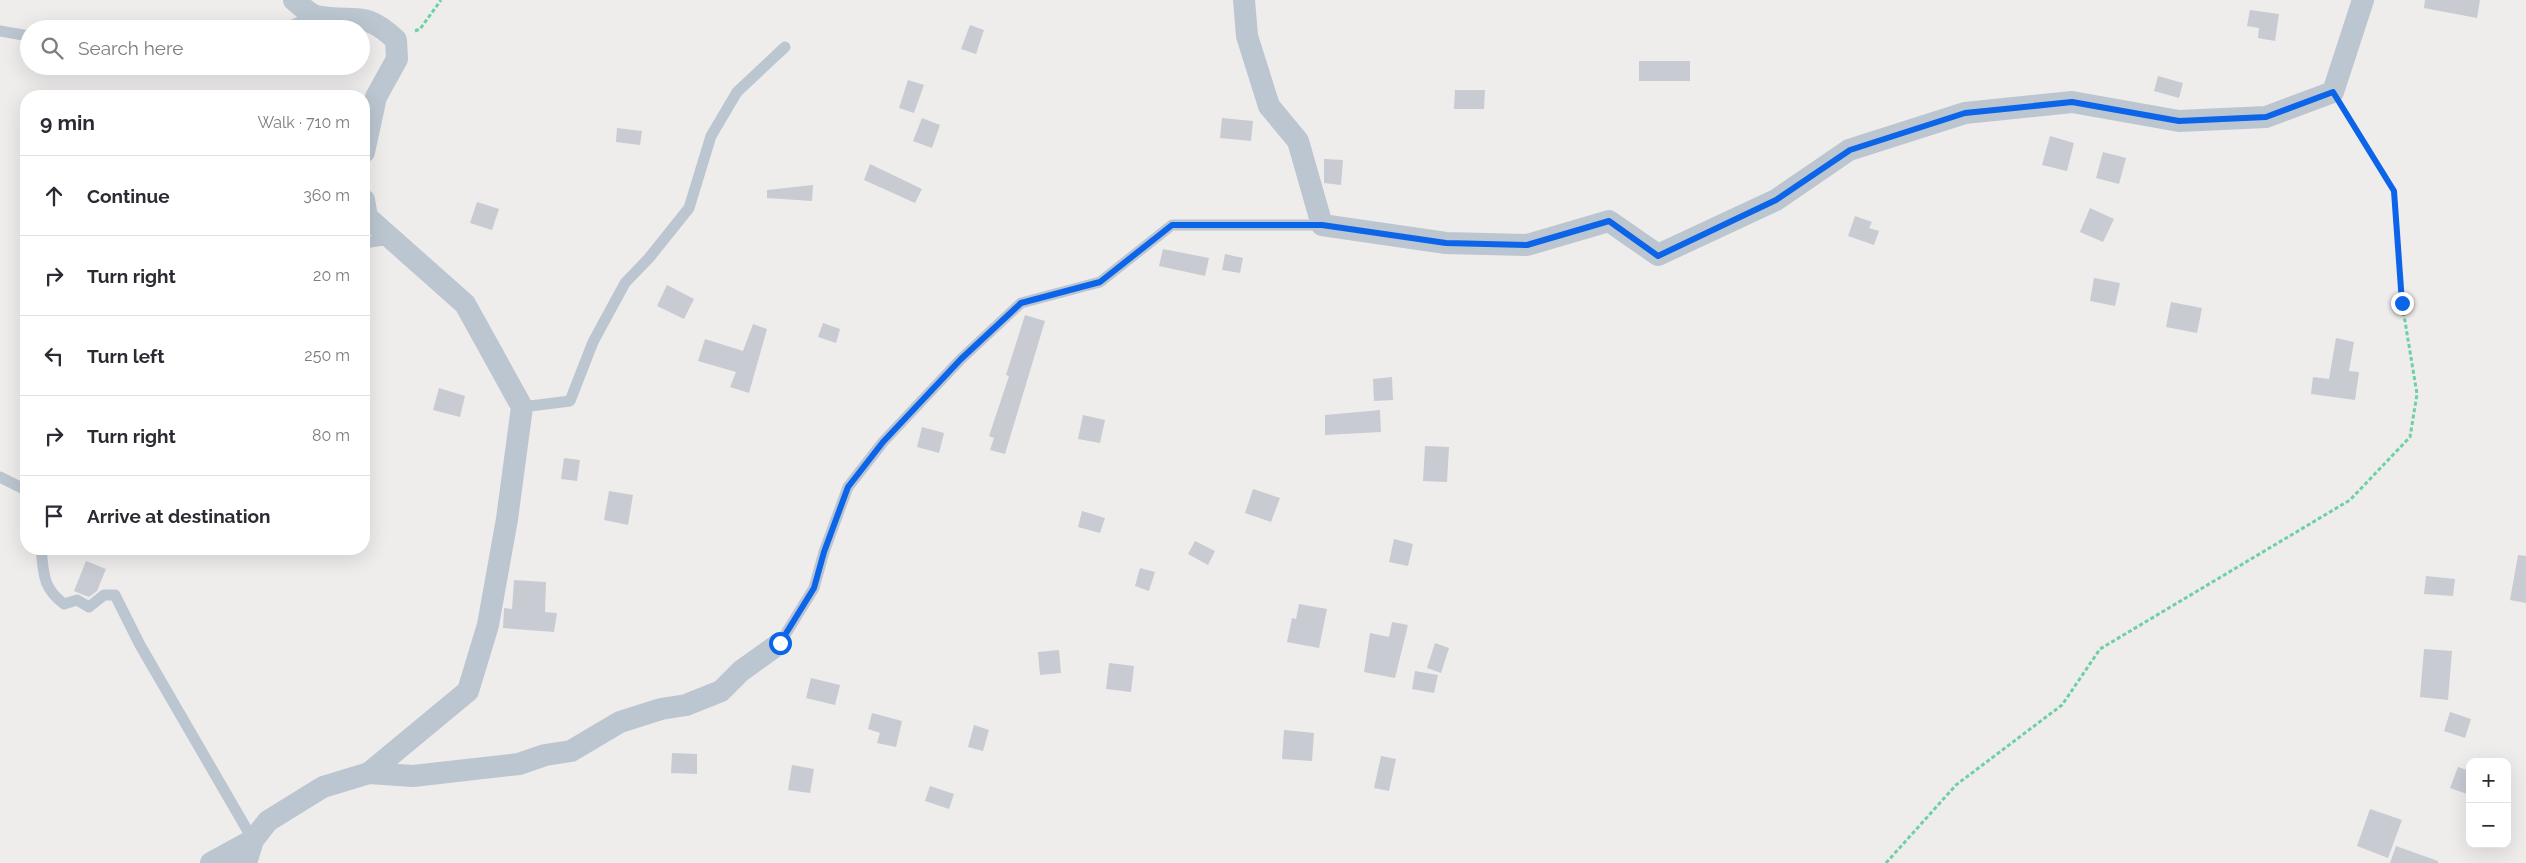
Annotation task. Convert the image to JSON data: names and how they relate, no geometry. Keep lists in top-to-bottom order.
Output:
{
  "page": {
    "search": "Search here",
    "heading": ["9 min", "Walk · 710 m"],
    "list": [
      ["Continue", "360 m"],
      ["Turn right", "20 m"],
      ["Turn left", "250 m"],
      ["Turn right", "80 m"],
      "Arrive at destination"
    ],
    "map_buttons": ["+", "−"]
  }
}
